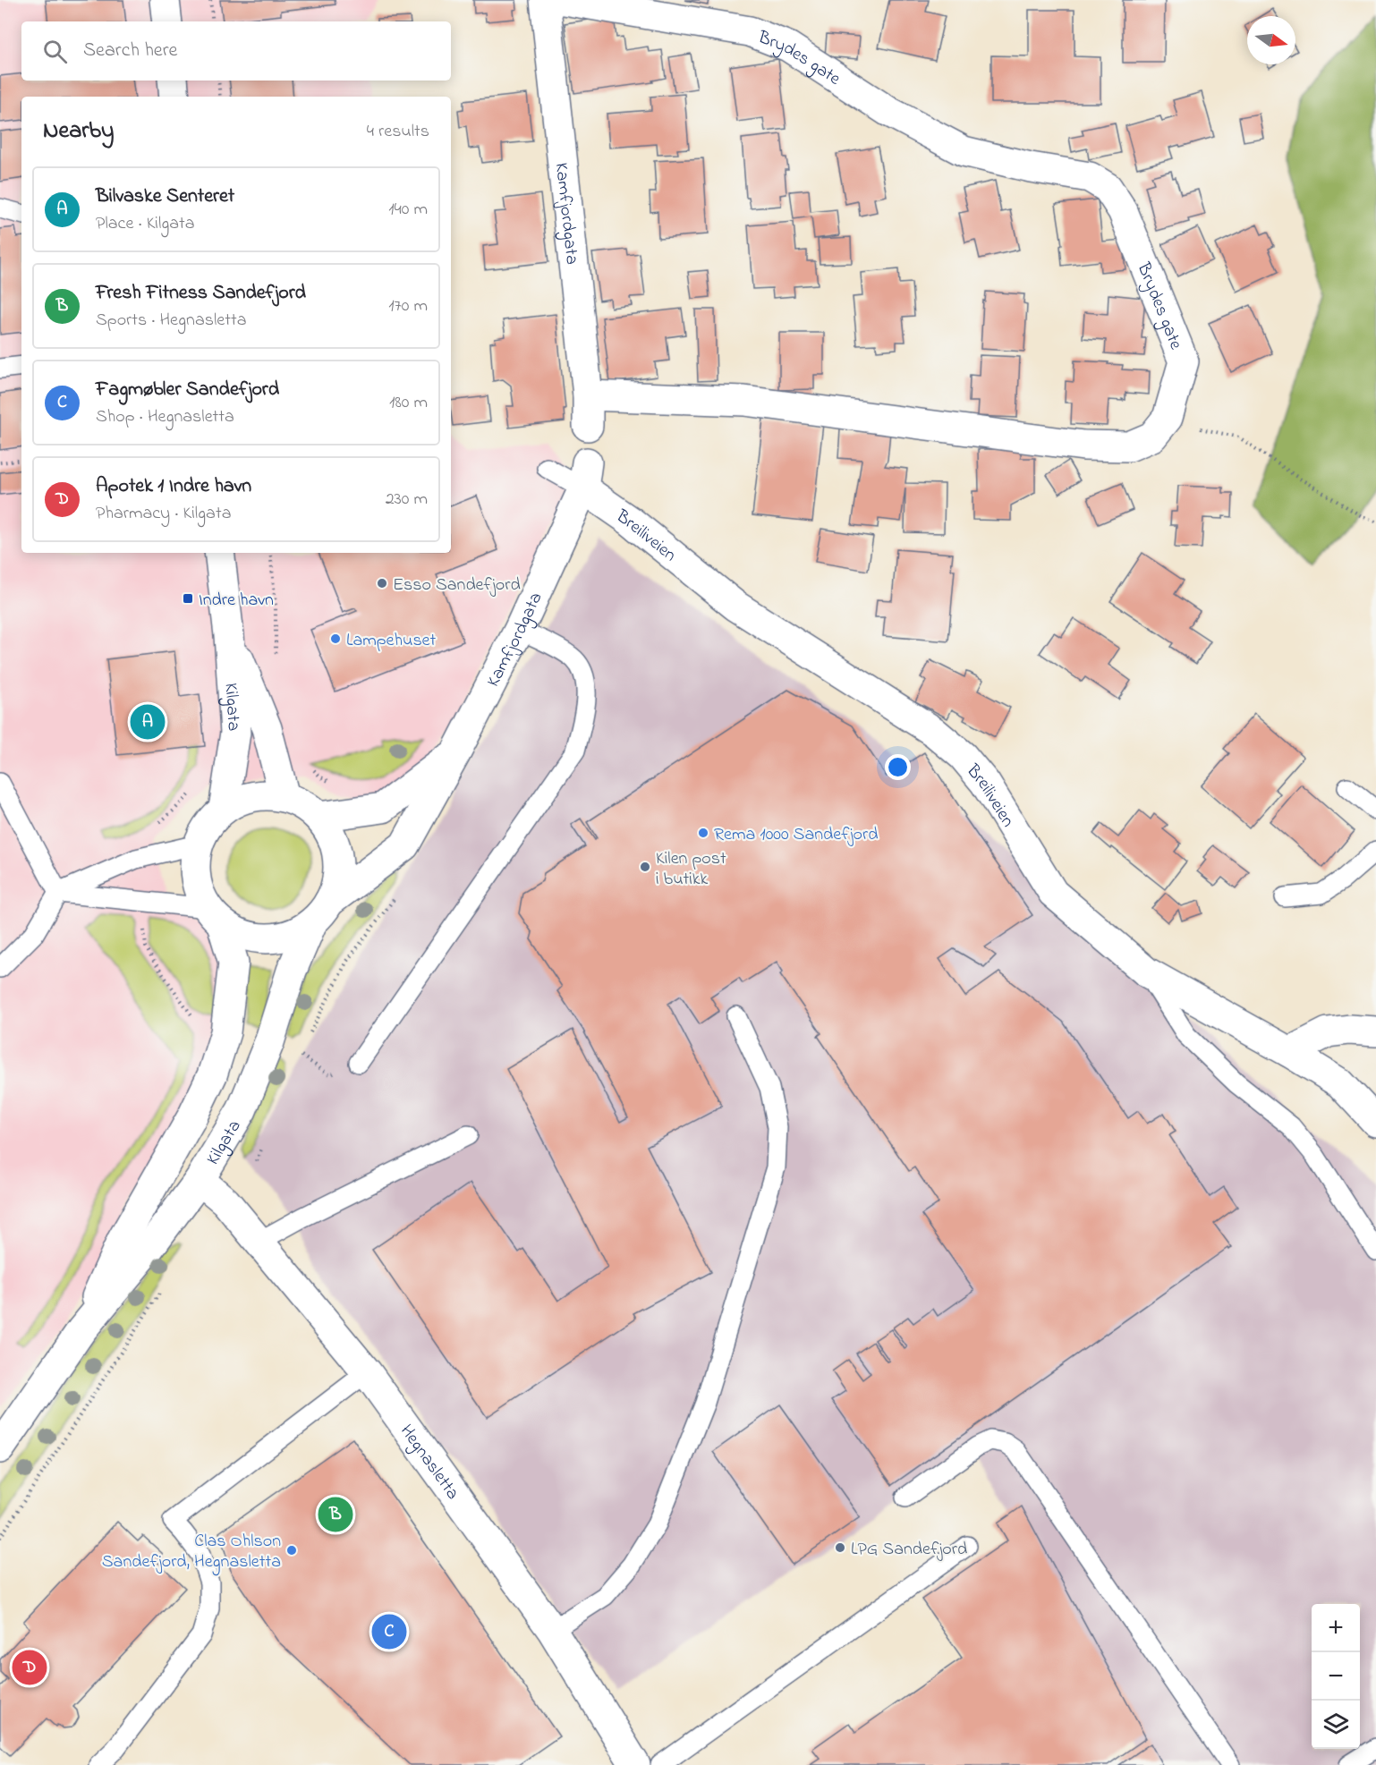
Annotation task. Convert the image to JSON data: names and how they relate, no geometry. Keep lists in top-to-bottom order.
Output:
{
  "streets": {
    "street": [
      "Brydes gate",
      "Kamfjordgata",
      "Breiliveien",
      "Kilgata",
      "Hegnasletta"
    ]
  },
  "crossings": [
    ["Brydes gate", "Kamfjordgata"],
    ["Kamfjordgata", "Breiliveien"],
    ["Kamfjordgata", "Kilgata"],
    ["Kilgata", "Hegnasletta"]
  ],
  "places": {
    "other": [
      "Esso Sandefjord",
      "Lampehuset",
      "Rema 1000 Sandefjord",
      "Kilen post i butikk",
      "LPG Sandefjord",
      "Clas Ohlson Sandefjord, Hegnasletta"
    ],
    "transit": ["Indre havn"]
  },
  "north": "right",
  "page": {
    "search": "Search here",
    "heading": ["Nearby", "4 results"],
    "list": [
      {
        "mark": "A",
        "name": "Bilvaske Senteret",
        "note": "Place · Kilgata",
        "value": "140 m"
      },
      {
        "mark": "B",
        "name": "Fresh Fitness Sandefjord",
        "note": "Sports · Hegnasletta",
        "value": "170 m"
      },
      {
        "mark": "C",
        "name": "Fagmøbler Sandefjord",
        "note": "Shop · Hegnasletta",
        "value": "180 m"
      },
      {
        "mark": "D",
        "name": "Apotek 1 Indre havn",
        "note": "Pharmacy · Kilgata",
        "value": "230 m"
      }
    ],
    "pins": [
      "A",
      "B",
      "C",
      "D"
    ],
    "map_buttons": ["+", "−"]
  }
}
